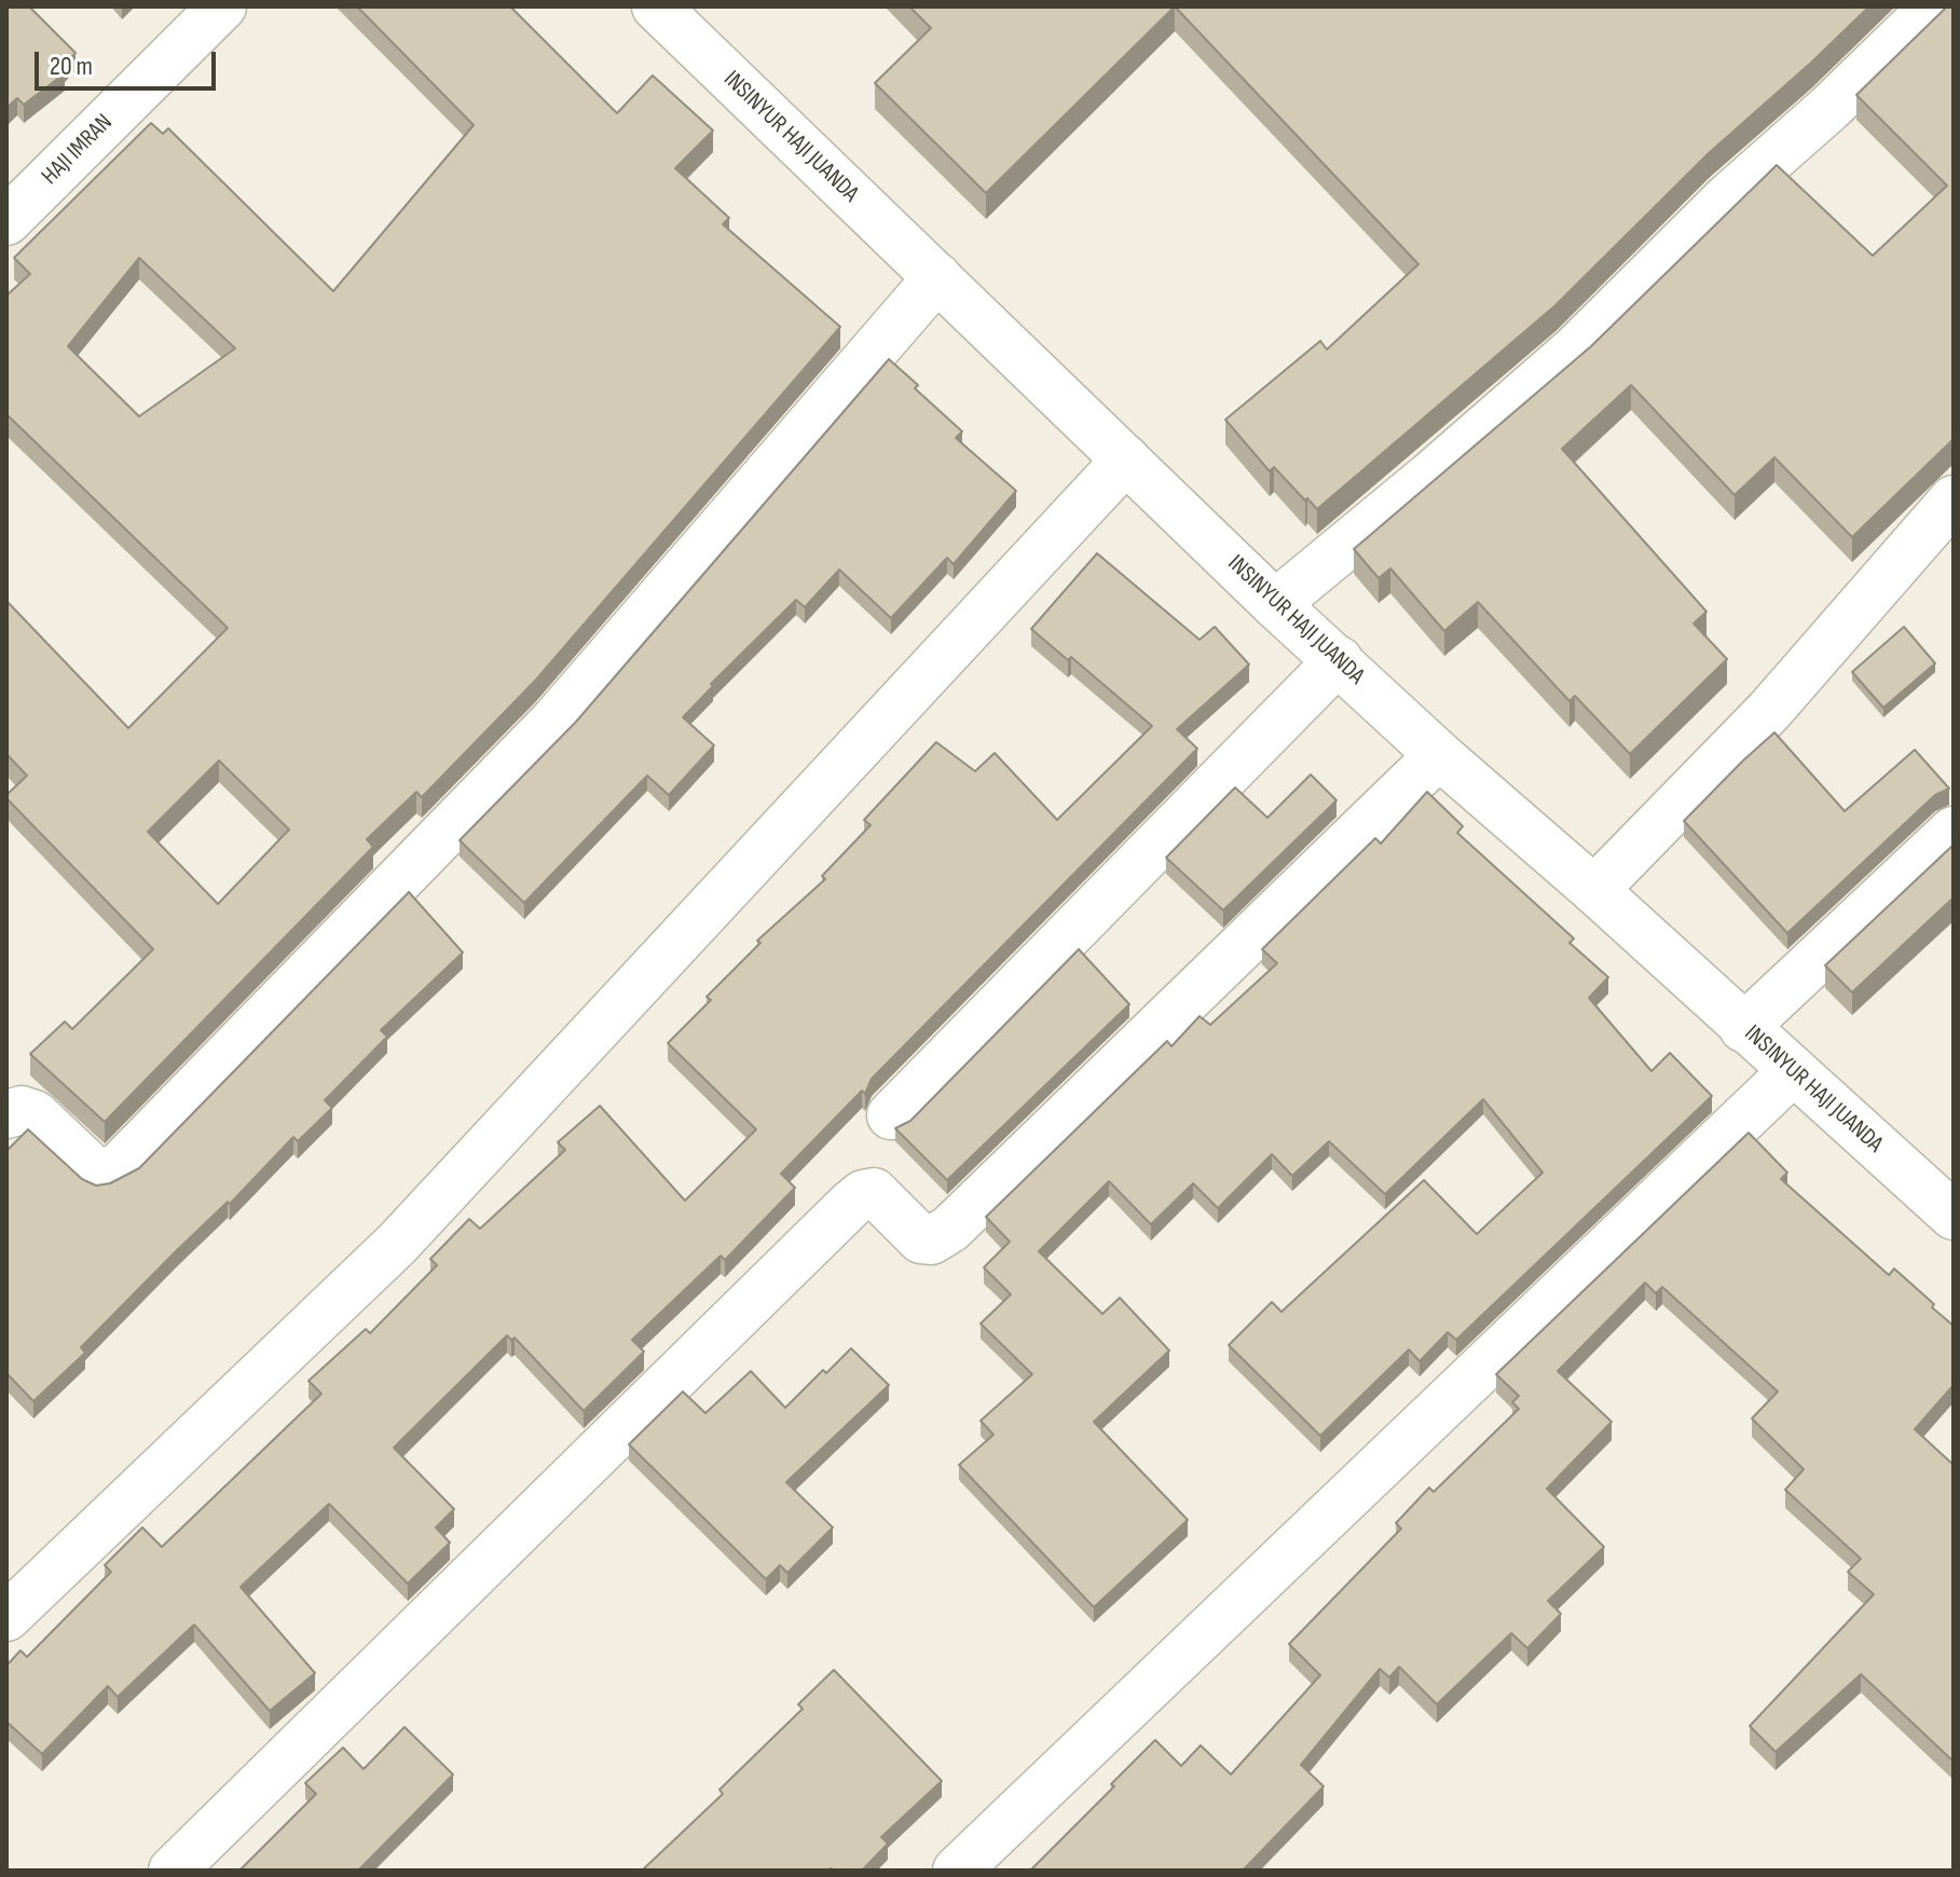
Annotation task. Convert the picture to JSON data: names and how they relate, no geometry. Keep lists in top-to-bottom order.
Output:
{
  "streets": {
    "street": ["INSINYUR HAJI JUANDA", "HAJI IMRAN"]
  },
  "scale_bar": "20 m"
}
